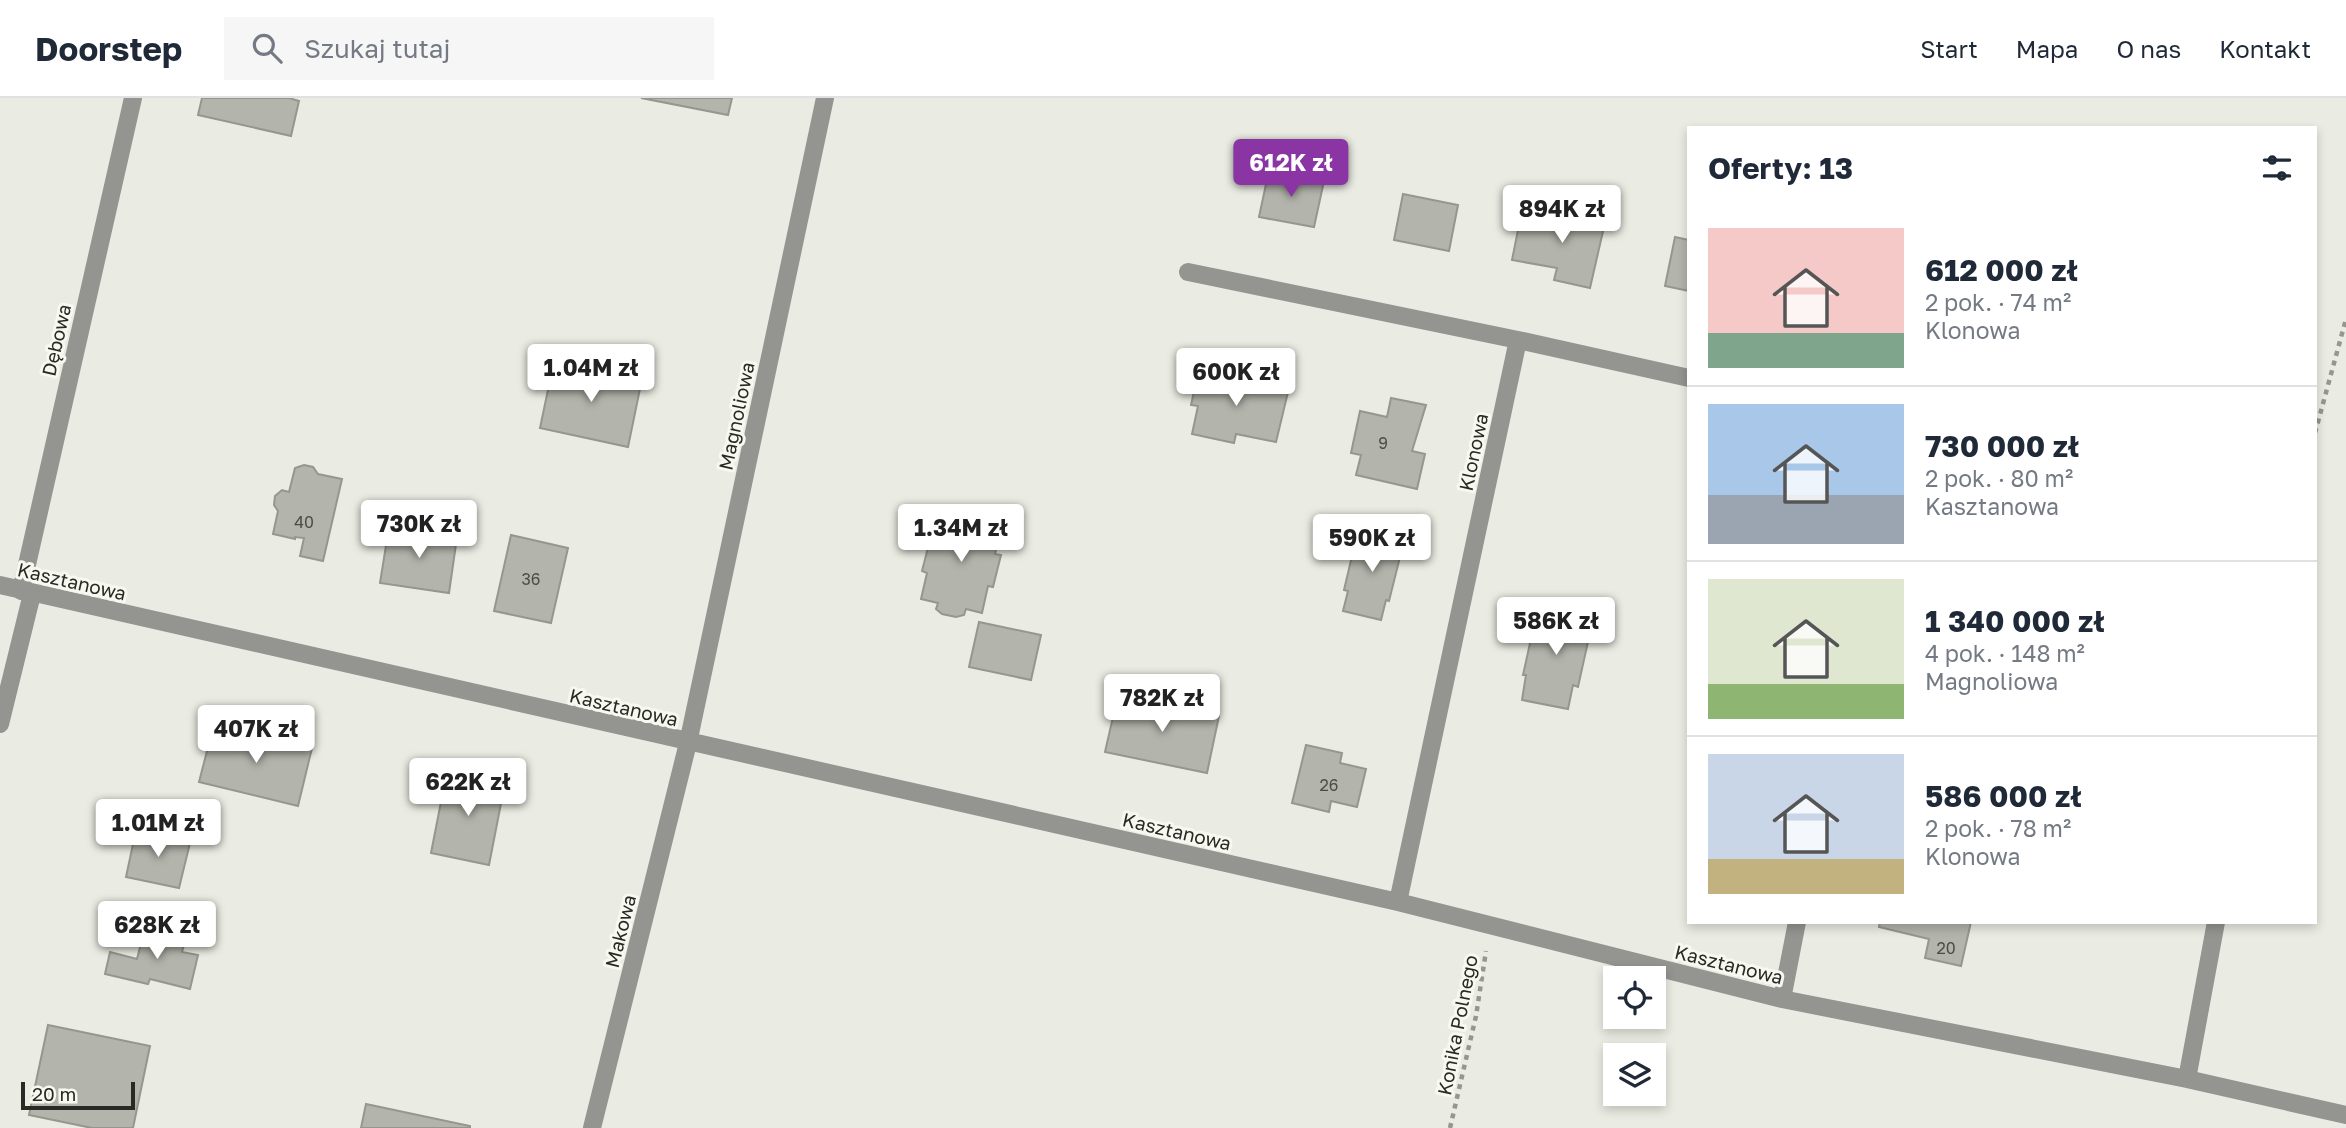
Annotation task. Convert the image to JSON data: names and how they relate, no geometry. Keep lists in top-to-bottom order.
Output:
{
  "streets": {
    "street": [
      "Dębowa",
      "Magnoliowa",
      "Klonowa",
      "Kasztanowa",
      "Makowa"
    ],
    "path": ["Konika Polnego"]
  },
  "crossings": [
    ["Dębowa", "Kasztanowa"],
    ["Magnoliowa", "Kasztanowa"],
    ["Magnoliowa", "Makowa"],
    ["Klonowa", "Kasztanowa"],
    ["Kasztanowa", "Makowa"],
    ["Kasztanowa", "Konika Polnego"]
  ],
  "house_numbers": [
    "9",
    "40",
    "36",
    "26",
    "20"
  ],
  "scale_bar": "20 m",
  "page": {
    "header": "Doorstep",
    "search": "Szukaj tutaj",
    "nav": [
      "Start",
      "Mapa",
      "O nas",
      "Kontakt"
    ],
    "heading": "Oferty: 13",
    "price": [
      "612K zł",
      "894K zł",
      "1.04M zł",
      "600K zł",
      "730K zł",
      "1.34M zł",
      "590K zł",
      "586K zł",
      "782K zł",
      "407K zł",
      "622K zł",
      "1.01M zł",
      "628K zł"
    ],
    "list": [
      {
        "name": "612 000 zł",
        "note": "2 pok. · 74 m² · Klonowa"
      },
      {
        "name": "730 000 zł",
        "note": "2 pok. · 80 m² · Kasztanowa"
      },
      {
        "name": "1 340 000 zł",
        "note": "4 pok. · 148 m² · Magnoliowa"
      },
      {
        "name": "586 000 zł",
        "note": "2 pok. · 78 m² · Klonowa"
      }
    ],
    "scale": "20 m"
  }
}
